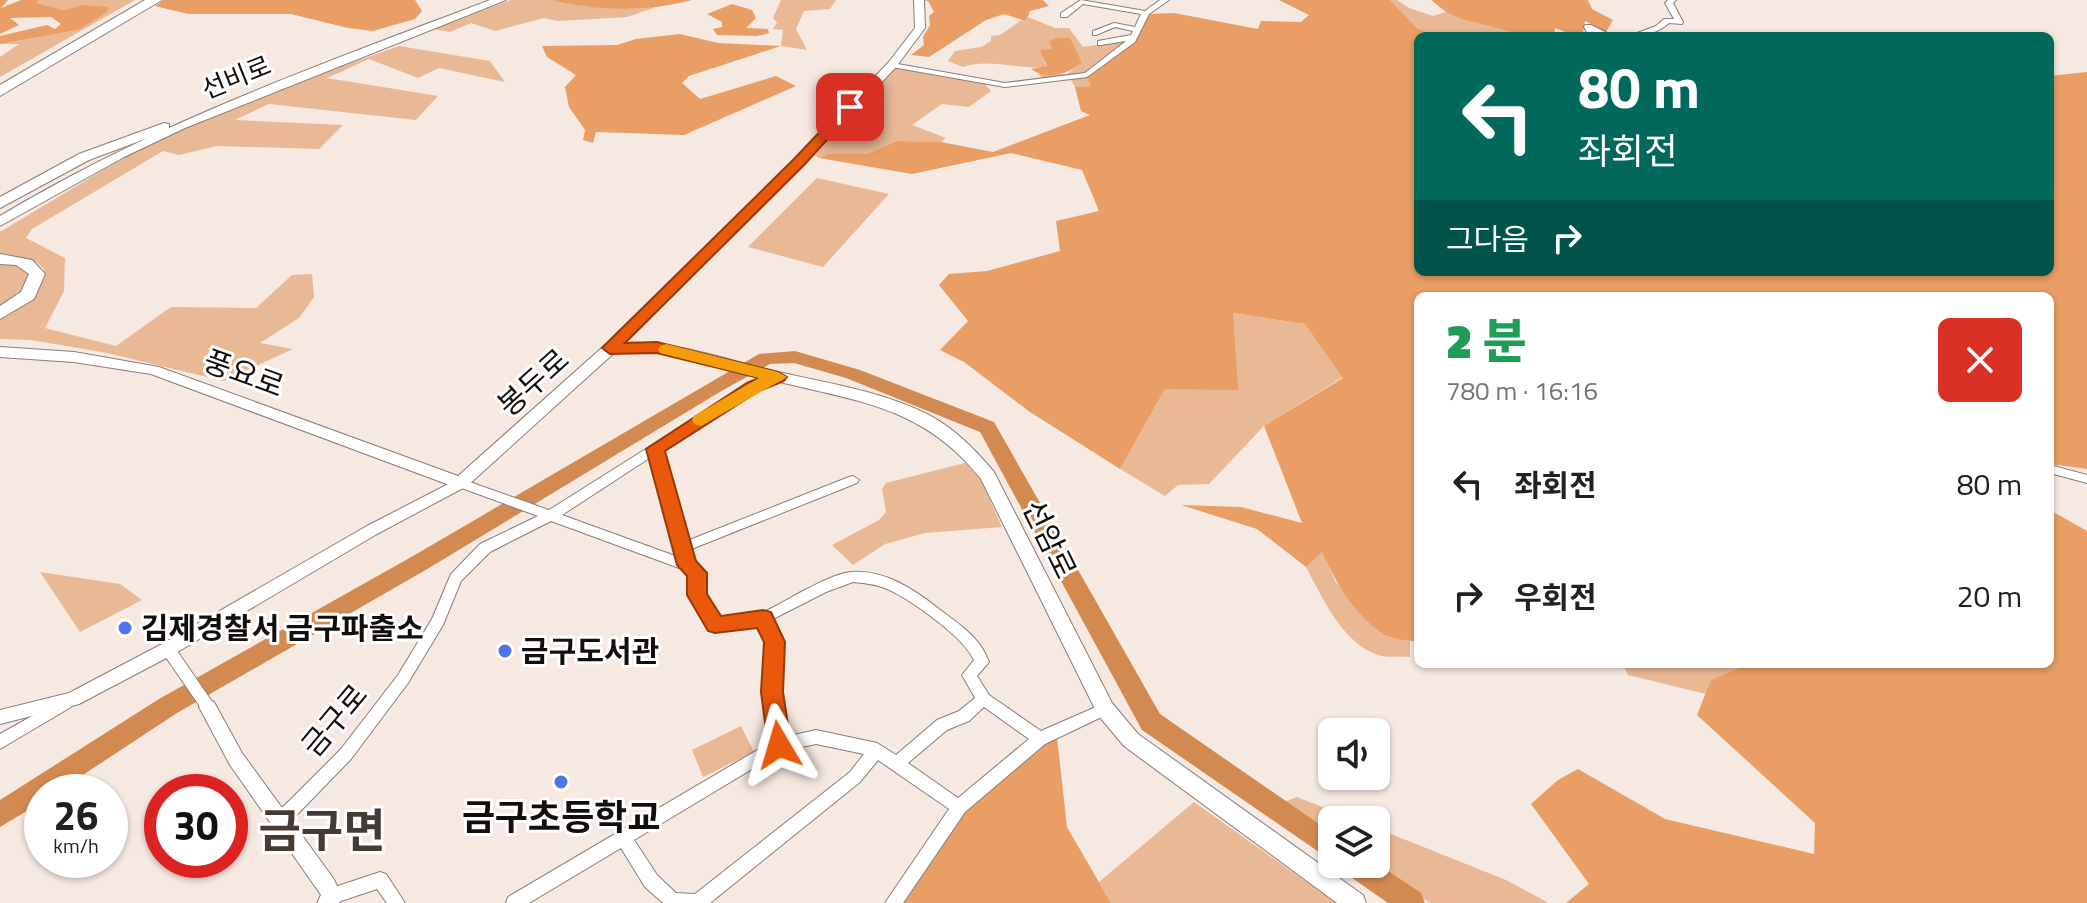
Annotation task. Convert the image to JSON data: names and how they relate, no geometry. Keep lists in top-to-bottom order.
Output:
{
  "streets": {
    "main road": [
      "선비로",
      "풍요로",
      "봉두로",
      "선암로"
    ],
    "street": ["금구로"]
  },
  "crossings": [
    ["풍요로", "봉두로"],
    ["봉두로", "선암로"],
    ["선암로", "금구로"]
  ],
  "districts": ["금구면"],
  "places": ["김제경찰서 금구파출소", "금구도서관", "금구초등학교"],
  "page": {
    "turn": ["80 m", "좌회전"],
    "then": "그다음",
    "heading": ["2 분", "780 m · 16:16"],
    "list": [
      {
        "name": "좌회전",
        "value": "80 m"
      },
      {
        "name": "우회전",
        "value": "20 m"
      }
    ],
    "speed": "26 km/h",
    "limit": "30"
  }
}
